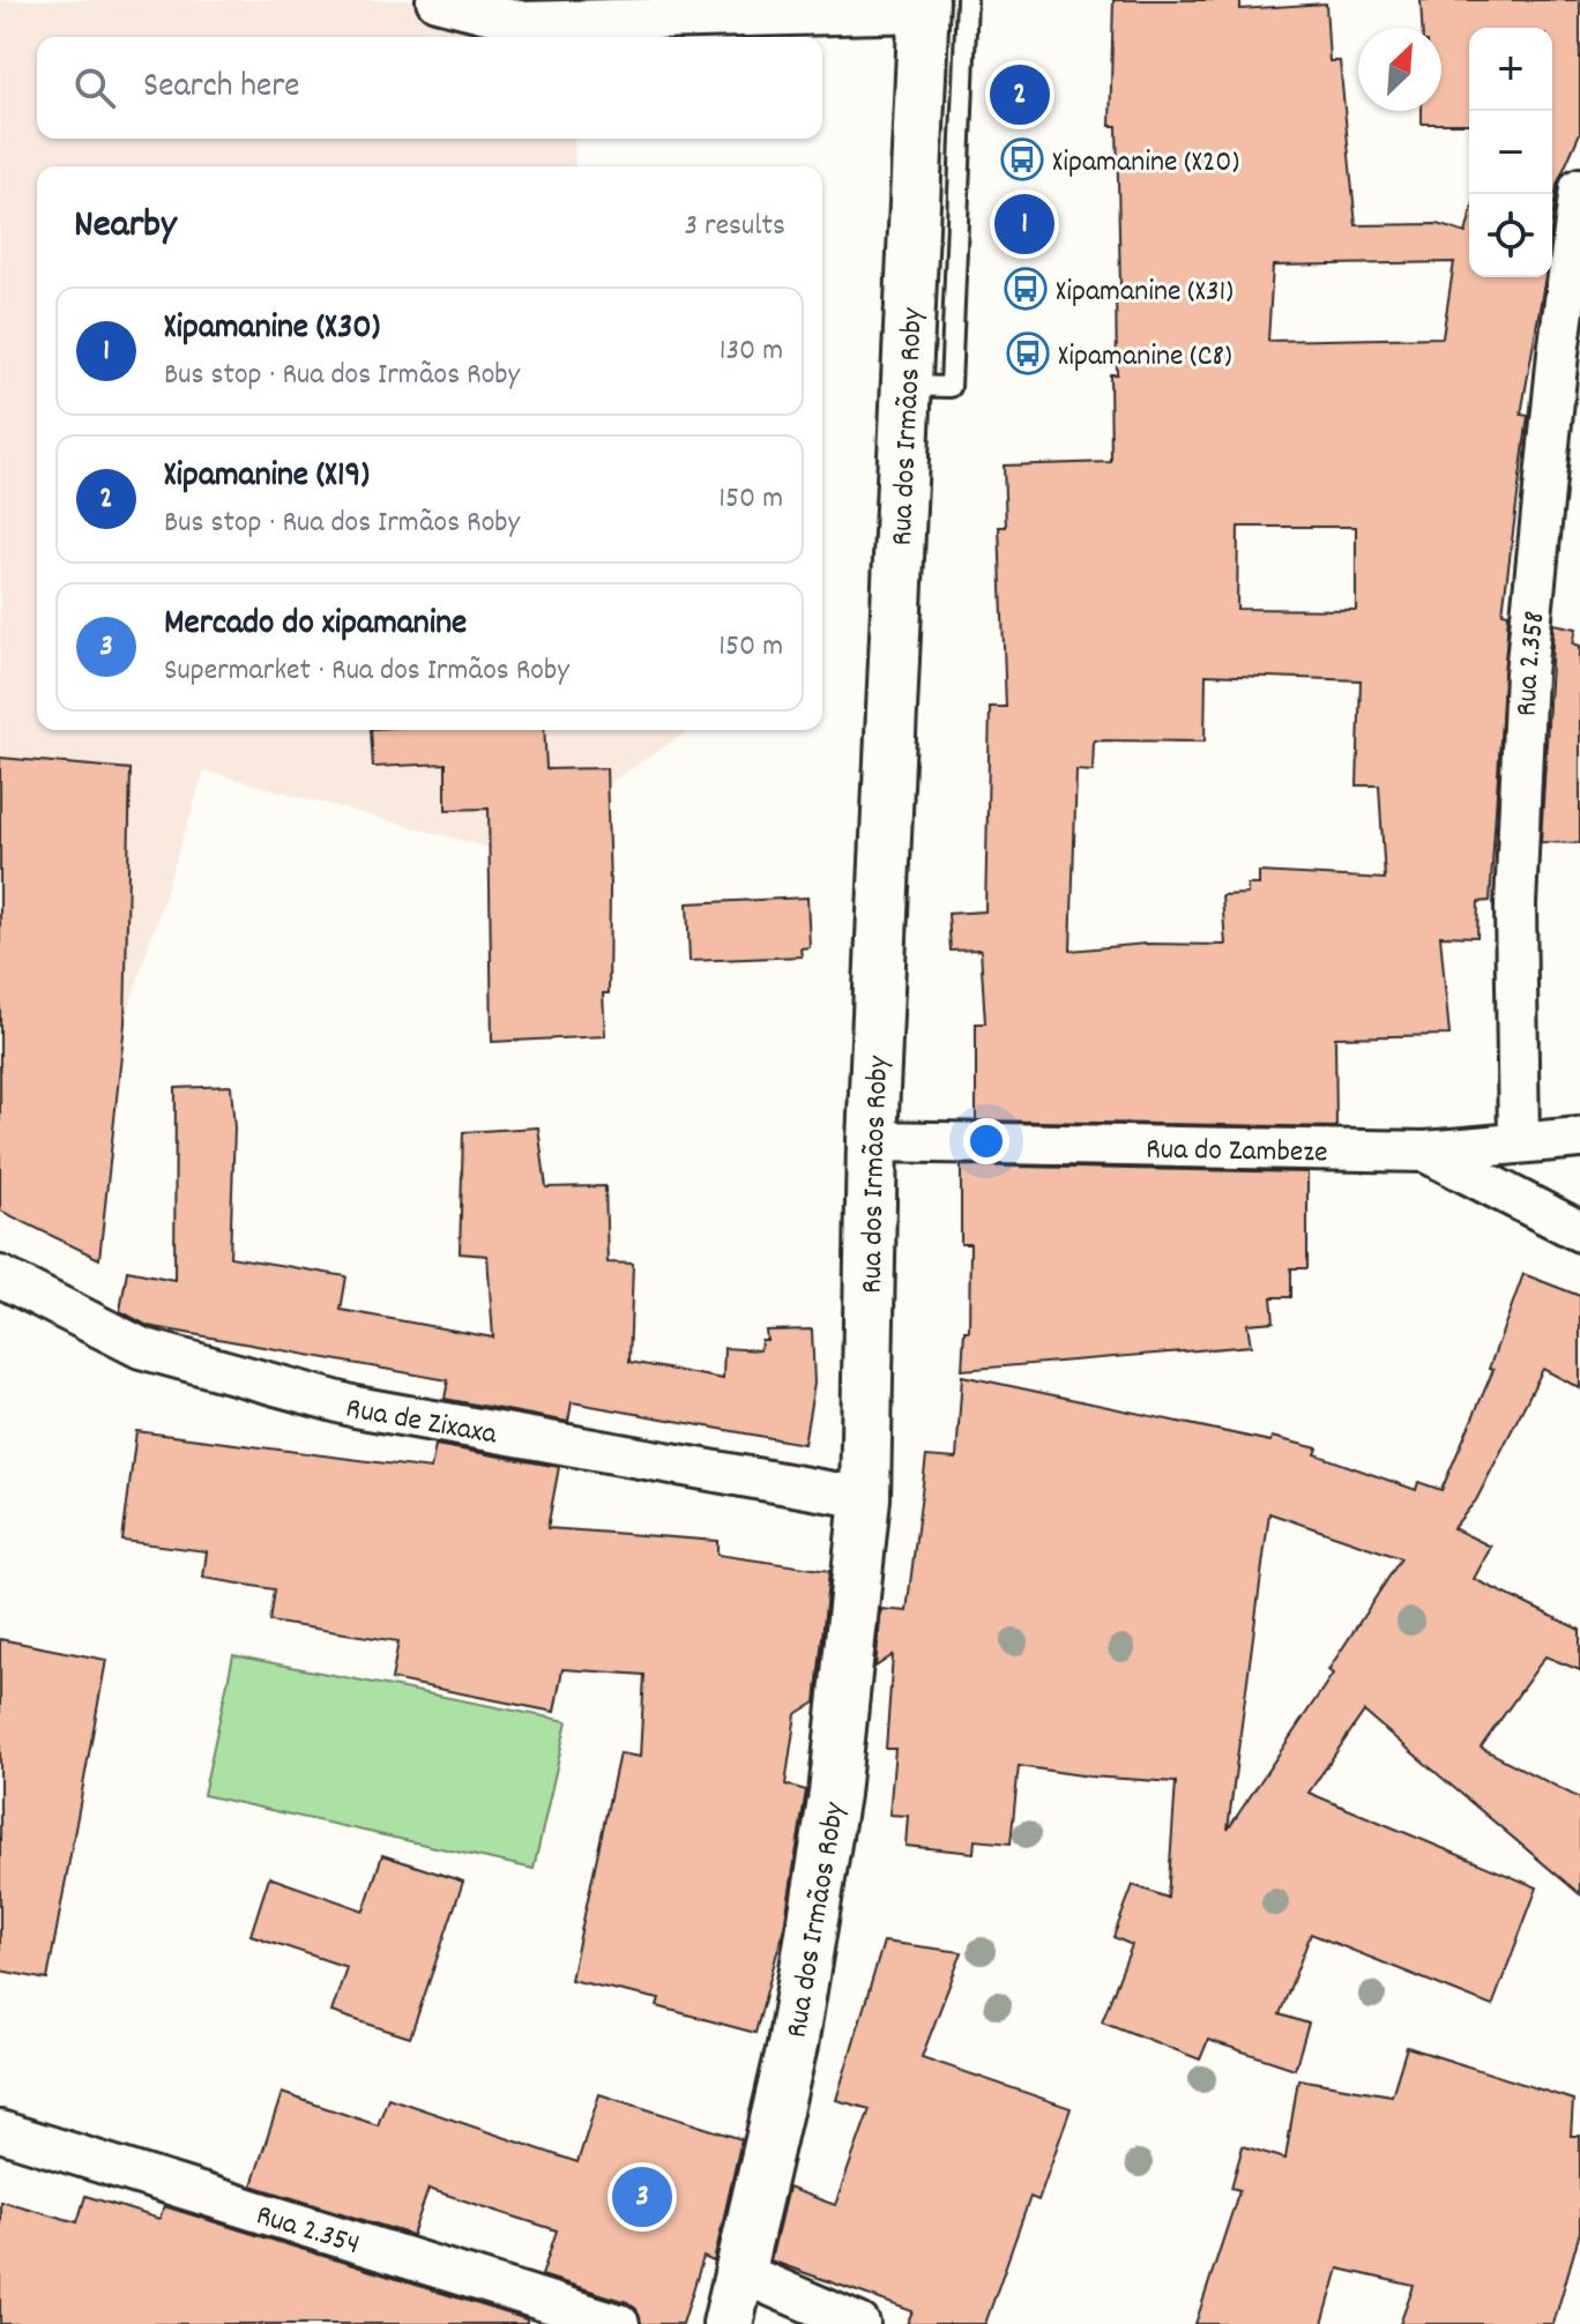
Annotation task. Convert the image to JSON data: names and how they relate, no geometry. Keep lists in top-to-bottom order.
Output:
{
  "streets": {
    "street": [
      "Rua dos Irmãos Roby",
      "Rua 2.358",
      "Rua do Zambeze",
      "Rua de Zixaxa",
      "Rua 2.354"
    ]
  },
  "crossings": [
    ["Rua dos Irmãos Roby", "Rua do Zambeze"],
    ["Rua dos Irmãos Roby", "Rua de Zixaxa"]
  ],
  "places": {
    "bus stop": ["Xipamanine (X20)", "Xipamanine (X31)", "Xipamanine (C8)"]
  },
  "north": "top right",
  "page": {
    "map_buttons": ["+", "−"],
    "search": "Search here",
    "pins": ["2", "1", "3"],
    "heading": ["Nearby", "3 results"],
    "list": [
      {
        "mark": "1",
        "name": "Xipamanine (X30)",
        "note": "Bus stop · Rua dos Irmãos Roby",
        "value": "130 m"
      },
      {
        "mark": "2",
        "name": "Xipamanine (X19)",
        "note": "Bus stop · Rua dos Irmãos Roby",
        "value": "150 m"
      },
      {
        "mark": "3",
        "name": "Mercado do xipamanine",
        "note": "Supermarket · Rua dos Irmãos Roby",
        "value": "150 m"
      }
    ]
  }
}
